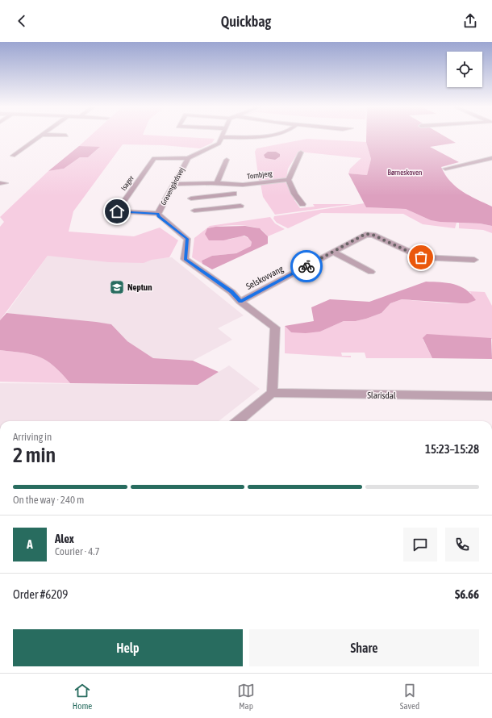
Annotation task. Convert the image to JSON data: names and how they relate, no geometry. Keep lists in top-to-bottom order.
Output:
{
  "streets": {
    "street": [
      "Tornbjerg",
      "Isager",
      "Gravengårdsvej",
      "Selskovvang",
      "Slarisdal"
    ]
  },
  "crossings": [
    ["Tornbjerg", "Gravengårdsvej"],
    ["Isager", "Gravengårdsvej"],
    ["Gravengårdsvej", "Selskovvang"],
    ["Gravengårdsvej", "Slarisdal"]
  ],
  "parks": ["Børneskoven"],
  "places": {
    "school or university": ["Neptun"]
  },
  "page": {
    "header": "Quickbag",
    "heading": ["2 min", "Arriving in", "15:23–15:28"],
    "panel": [
      "Alex",
      "Courier · 4.7",
      "Order #6209",
      "$6.66"
    ],
    "bar": "On the way · 240 m",
    "round": "A",
    "buttons": ["Help", "Share"],
    "tabs": ["Home", "Map", "Saved"]
  }
}
